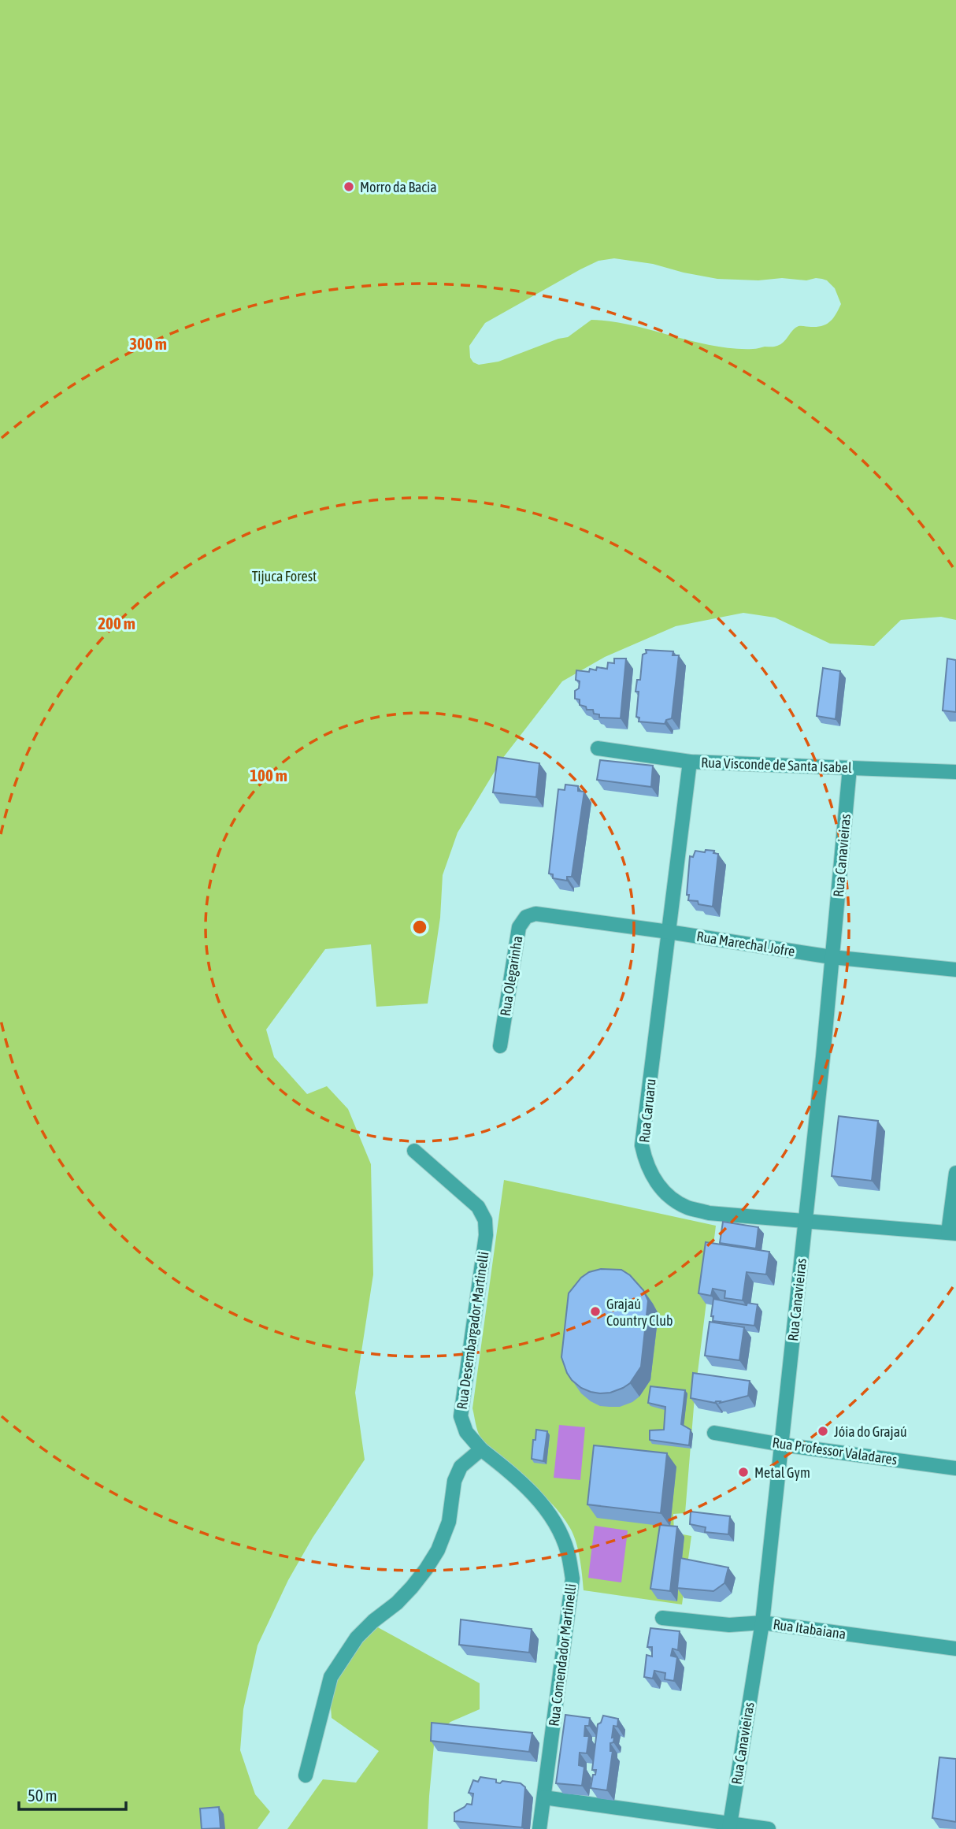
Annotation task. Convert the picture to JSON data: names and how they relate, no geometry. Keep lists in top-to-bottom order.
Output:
{
  "streets": {
    "street": [
      "Rua Visconde de Santa Isabel",
      "Rua Canavieiras",
      "Rua Marechal Jofre",
      "Rua Olegarinha",
      "Rua Caruaru",
      "Rua Desembargador Martinelli",
      "Rua Professor Valadares",
      "Rua Itabaiana",
      "Rua Comendador Martinelli"
    ]
  },
  "crossings": [
    ["Rua Visconde de Santa Isabel", "Rua Canavieiras"],
    ["Rua Visconde de Santa Isabel", "Rua Caruaru"],
    ["Rua Canavieiras", "Rua Marechal Jofre"],
    ["Rua Canavieiras", "Rua Caruaru"],
    ["Rua Canavieiras", "Rua Professor Valadares"],
    ["Rua Canavieiras", "Rua Itabaiana"],
    ["Rua Marechal Jofre", "Rua Olegarinha"],
    ["Rua Marechal Jofre", "Rua Caruaru"],
    ["Rua Desembargador Martinelli", "Rua Comendador Martinelli"]
  ],
  "parks": ["Tijuca Forest"],
  "places": [
    "Morro da Bacia",
    "Grajaú Country Club",
    "Jóia do Grajaú",
    "Metal Gym"
  ],
  "scale_bar": "50 m",
  "rings": ["300 m", "200 m", "100 m"]
}
